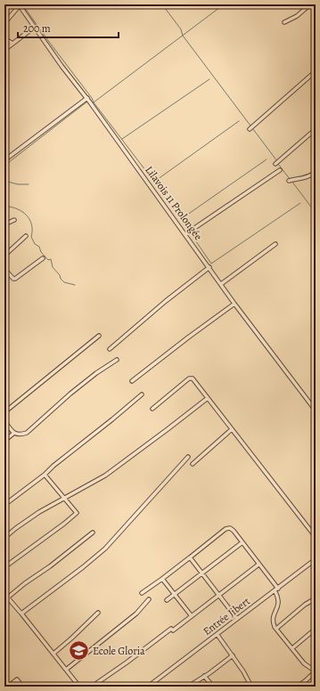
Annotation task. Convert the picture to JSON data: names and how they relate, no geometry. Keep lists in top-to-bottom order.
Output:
{
  "streets": {
    "street": ["Lilavois 11 Prolongée", "Entrée Jibert"]
  },
  "places": {
    "school or university": ["Ecole Gloria"]
  },
  "scale_bar": "200 m"
}
